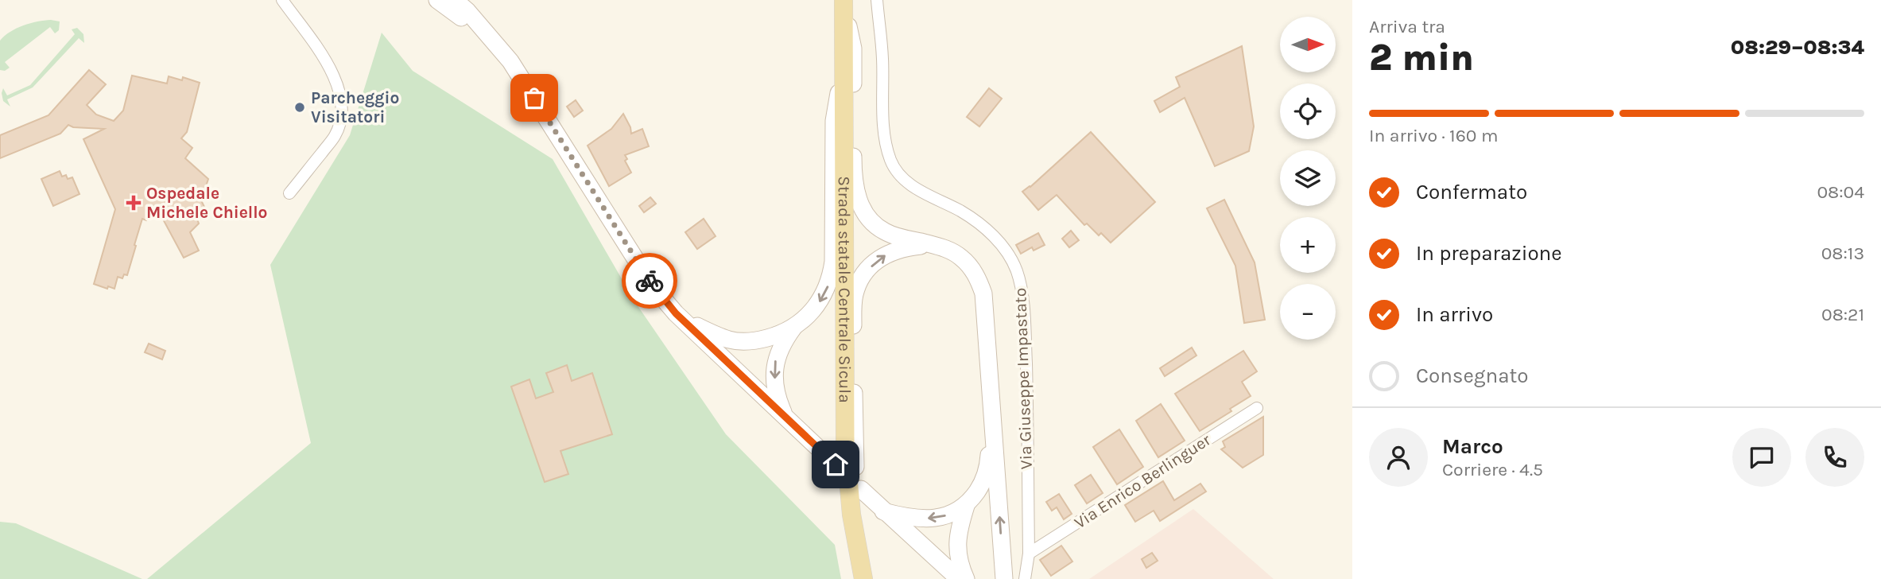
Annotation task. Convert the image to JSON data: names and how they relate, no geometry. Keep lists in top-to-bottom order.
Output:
{
  "streets": {
    "main road": ["Strada statale Centrale Sicula"],
    "street": ["Via Giuseppe Impastato", "Via Enrico Berlinguer"]
  },
  "crossings": [
    ["Via Giuseppe Impastato", "Via Enrico Berlinguer"]
  ],
  "places": {
    "other": ["Parcheggio Visitatori"],
    "health": ["Ospedale Michele Chiello"]
  },
  "north": "right",
  "page": {
    "heading": ["2 min", "Arriva tra", "08:29–08:34"],
    "panel": ["Marco", "Corriere · 4.5"],
    "map_buttons": ["+", "−"],
    "bar": "In arrivo · 160 m",
    "list": [
      ["Confermato", "08:04"],
      ["In preparazione", "08:13"],
      ["In arrivo", "08:21"],
      "Consegnato"
    ]
  }
}
